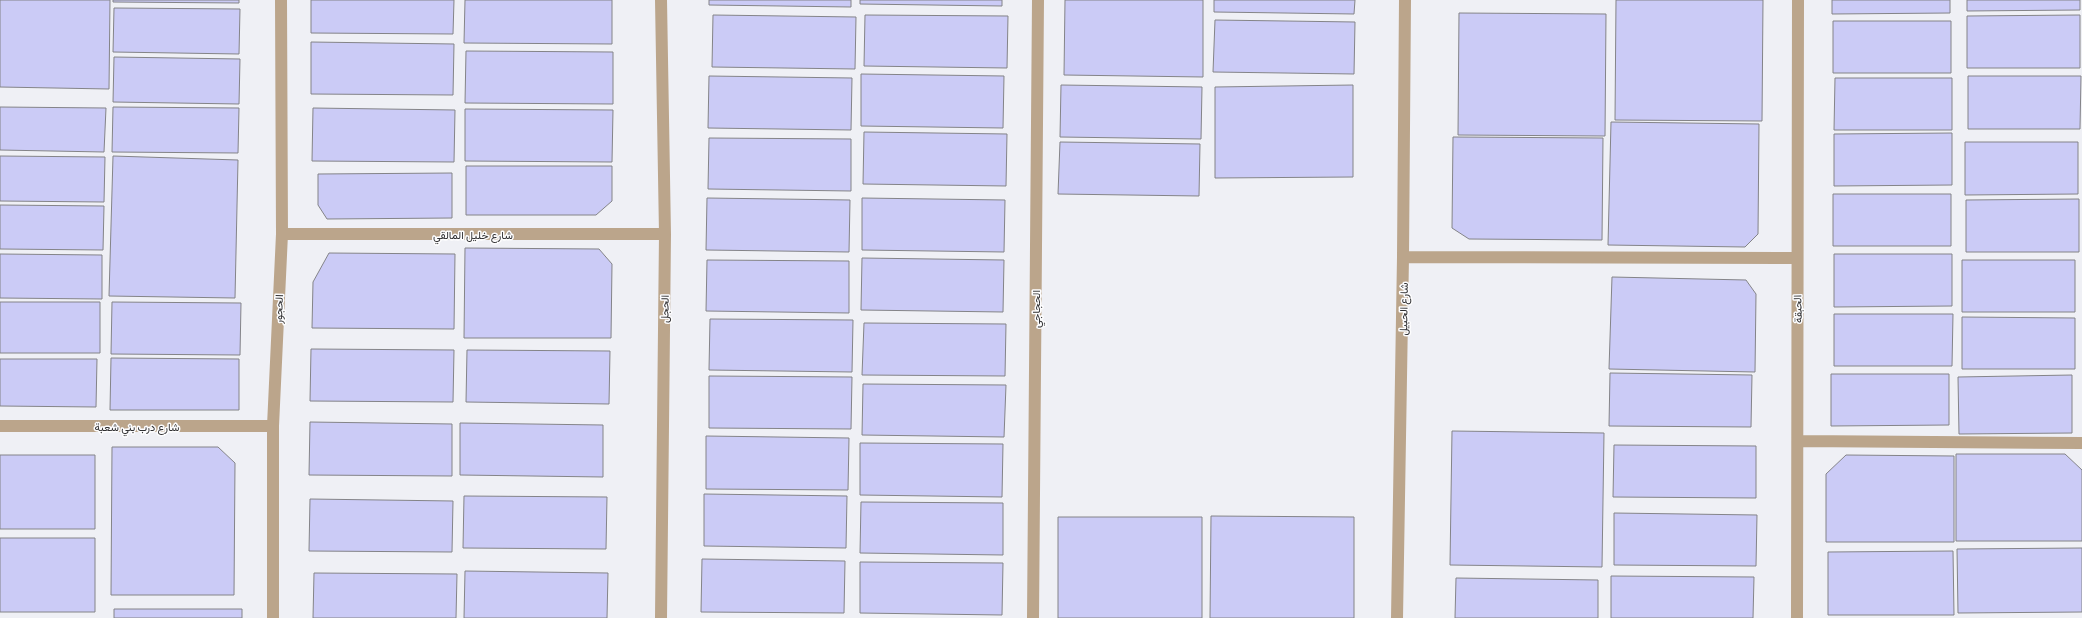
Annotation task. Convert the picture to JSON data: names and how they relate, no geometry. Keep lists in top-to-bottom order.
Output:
{
  "streets": {
    "street": [
      "شارع خليل المالقي",
      "الحجور",
      "الحجل",
      "الحجاجي",
      "شارع الحبيل",
      "الحبقة",
      "شارع درب بني شعبة"
    ]
  },
  "crossings": [
    ["شارع خليل المالقي", "الحجور"],
    ["شارع خليل المالقي", "الحجل"],
    ["الحجور", "شارع درب بني شعبة"]
  ]
}
